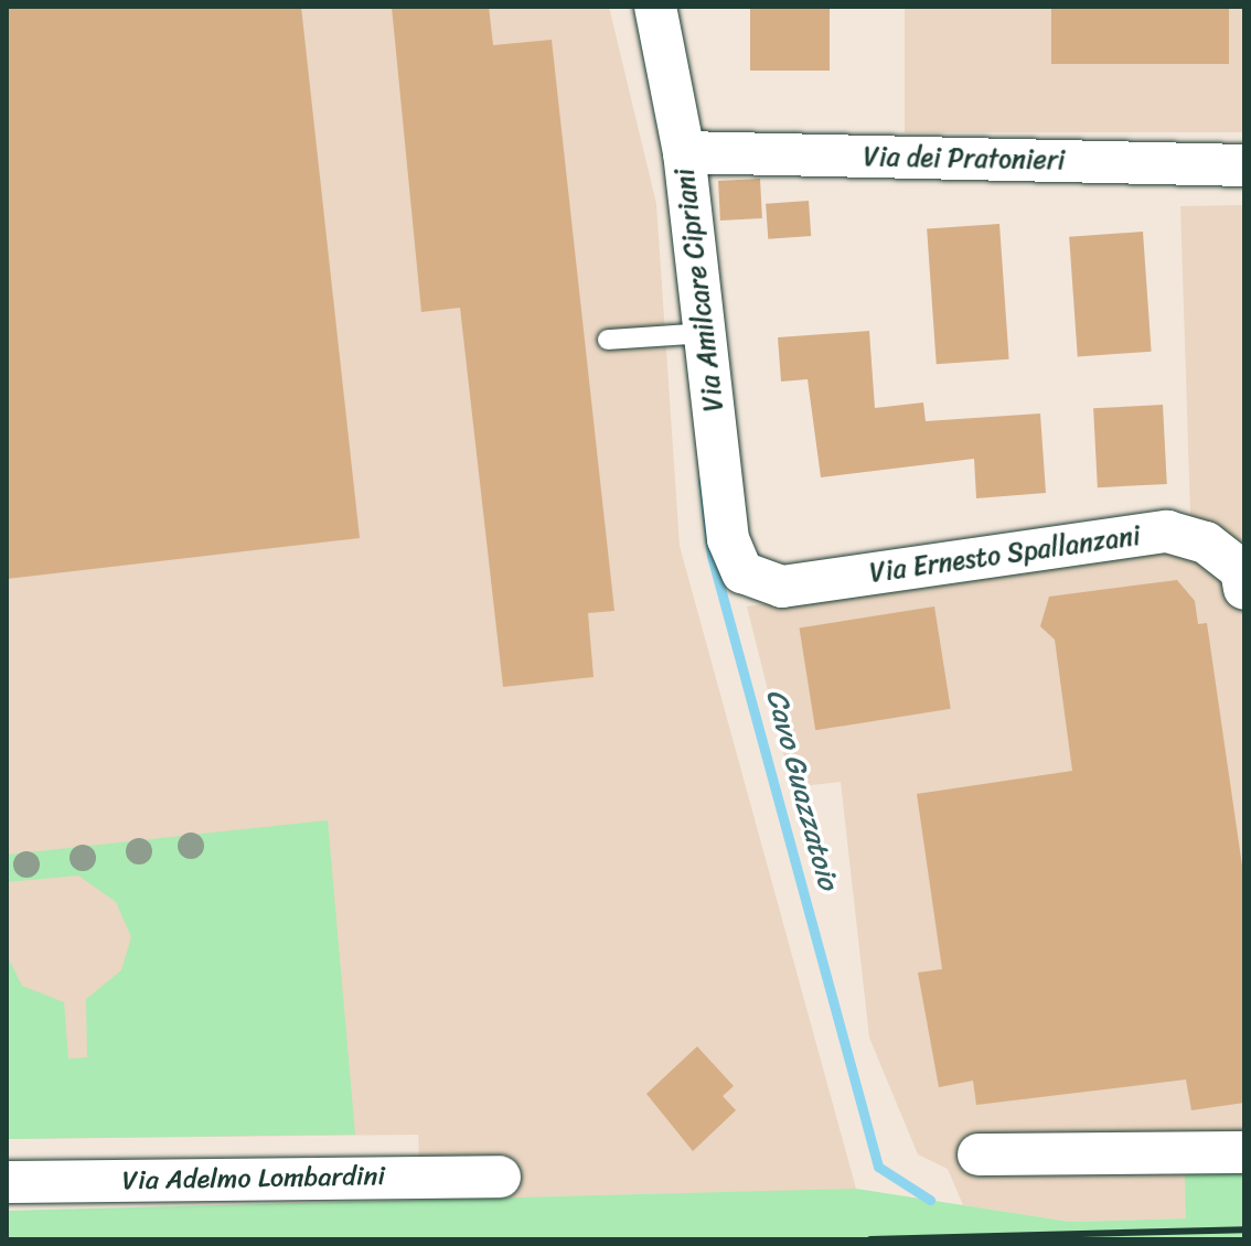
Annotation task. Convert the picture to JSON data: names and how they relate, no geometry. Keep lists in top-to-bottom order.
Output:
{
  "streets": {
    "street": [
      "Via dei Pratonieri",
      "Via Amilcare Cipriani",
      "Via Ernesto Spallanzani",
      "Via Adelmo Lombardini"
    ]
  },
  "crossings": [
    ["Via dei Pratonieri", "Via Amilcare Cipriani"],
    ["Via Amilcare Cipriani", "Via Ernesto Spallanzani"]
  ],
  "water": ["Cavo Guazzatoio"]
}
